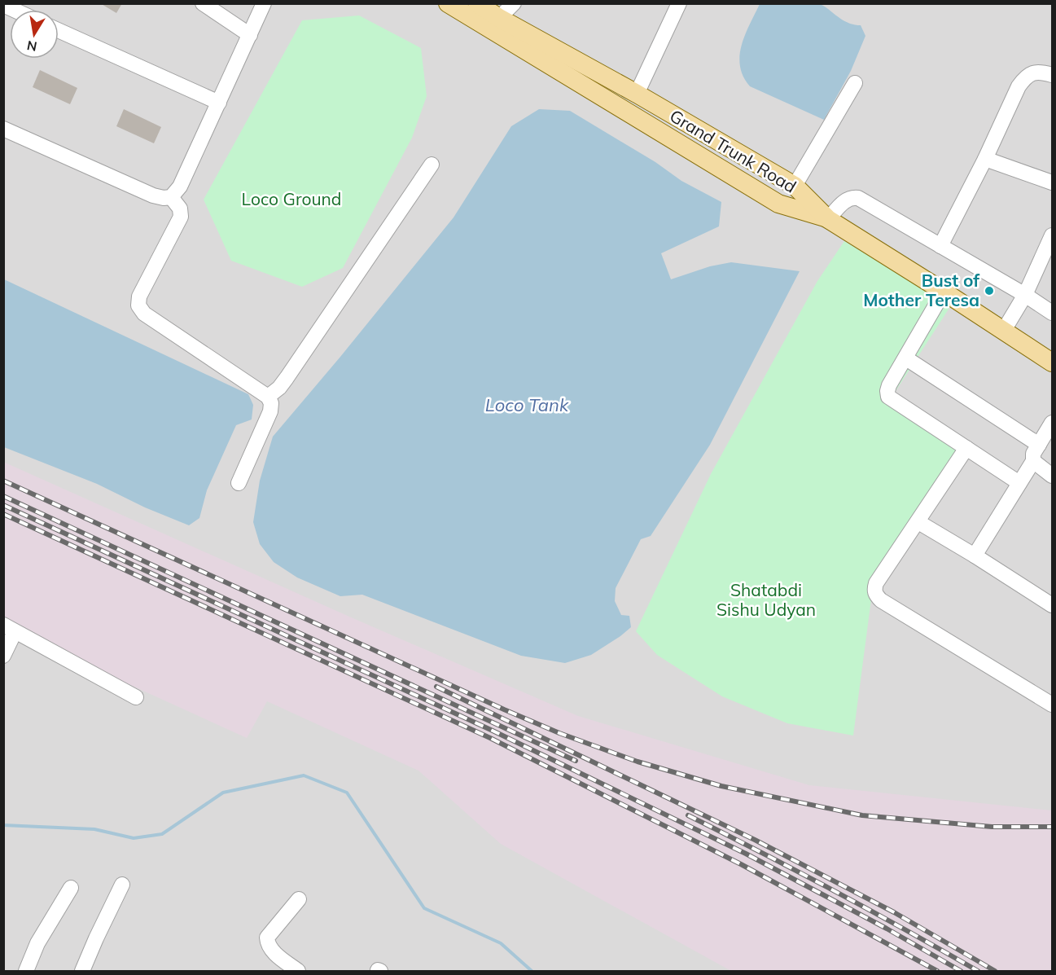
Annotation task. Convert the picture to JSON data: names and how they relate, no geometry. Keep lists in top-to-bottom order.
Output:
{
  "streets": {
    "main road": ["Grand Trunk Road"]
  },
  "water": ["Loco Tank"],
  "parks": ["Loco Ground", "Shatabdi Sishu Udyan"],
  "places": ["Bust of Mother Teresa"],
  "north": "bottom"
}
